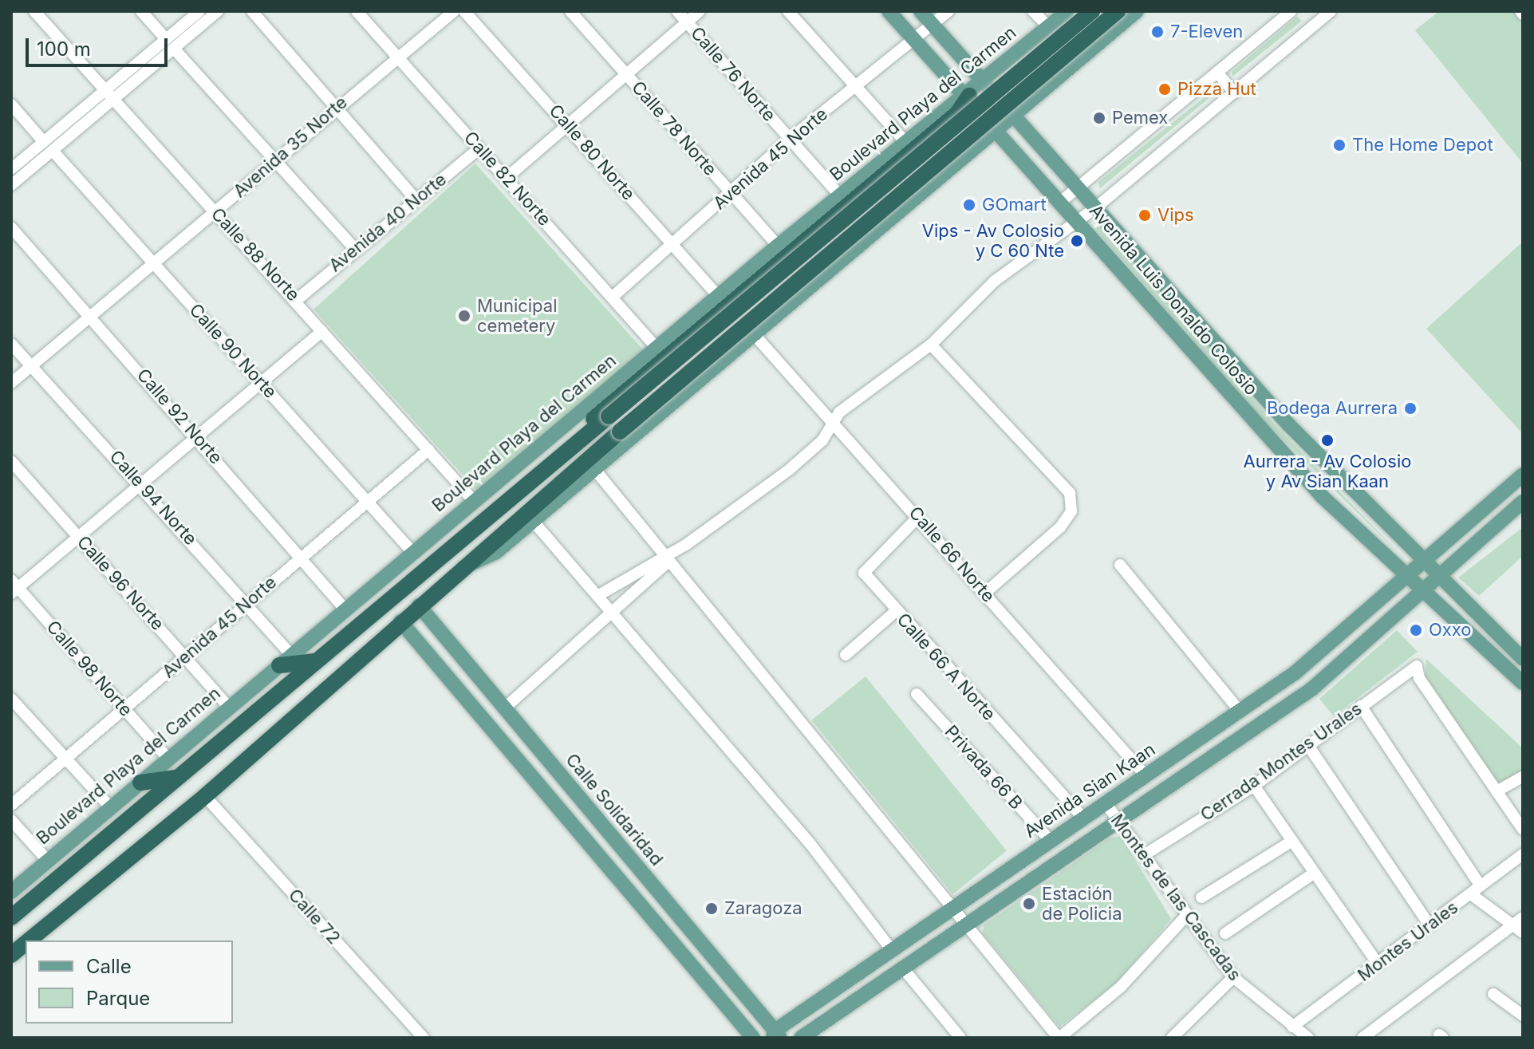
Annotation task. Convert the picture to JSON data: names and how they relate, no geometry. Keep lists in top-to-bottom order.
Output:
{
  "streets": {
    "main road": [
      "Boulevard Playa del Carmen",
      "Avenida Luis Donaldo Colosio",
      "Avenida Sian Kaan",
      "Calle Solidaridad"
    ],
    "street": [
      "Calle 76 Norte",
      "Calle 78 Norte",
      "Avenida 35 Norte",
      "Calle 80 Norte",
      "Avenida 45 Norte",
      "Calle 82 Norte",
      "Avenida 40 Norte",
      "Calle 88 Norte",
      "Calle 90 Norte",
      "Calle 92 Norte",
      "Calle 94 Norte",
      "Calle 66 Norte",
      "Calle 96 Norte",
      "Calle 66 A Norte",
      "Calle 98 Norte",
      "Cerrada Montes Urales",
      "Privada 66 B",
      "Montes de las Cascadas",
      "Calle 72",
      "Montes Urales"
    ]
  },
  "crossings": [
    ["Calle 76 Norte", "Boulevard Playa del Carmen"],
    ["Calle 76 Norte", "Avenida 45 Norte"],
    ["Boulevard Playa del Carmen", "Calle 78 Norte"],
    ["Boulevard Playa del Carmen", "Calle 80 Norte"],
    ["Boulevard Playa del Carmen", "Calle 82 Norte"],
    ["Boulevard Playa del Carmen", "Calle 88 Norte"],
    ["Boulevard Playa del Carmen", "Avenida Luis Donaldo Colosio"],
    ["Boulevard Playa del Carmen", "Calle 90 Norte"],
    ["Boulevard Playa del Carmen", "Calle 92 Norte"],
    ["Boulevard Playa del Carmen", "Calle 94 Norte"],
    ["Boulevard Playa del Carmen", "Calle 96 Norte"],
    ["Boulevard Playa del Carmen", "Calle 98 Norte"],
    ["Calle 78 Norte", "Avenida 45 Norte"],
    ["Avenida 35 Norte", "Calle 82 Norte"],
    ["Avenida 35 Norte", "Calle 88 Norte"],
    ["Avenida 35 Norte", "Calle 90 Norte"],
    ["Avenida 35 Norte", "Calle 92 Norte"],
    ["Avenida 35 Norte", "Calle 94 Norte"],
    ["Calle 80 Norte", "Avenida 45 Norte"],
    ["Avenida 45 Norte", "Calle 82 Norte"],
    ["Avenida 45 Norte", "Calle 88 Norte"],
    ["Avenida 45 Norte", "Avenida Luis Donaldo Colosio"],
    ["Avenida 45 Norte", "Calle 90 Norte"],
    ["Avenida 45 Norte", "Calle 92 Norte"],
    ["Avenida 45 Norte", "Calle 94 Norte"],
    ["Avenida 45 Norte", "Calle 96 Norte"],
    ["Avenida 45 Norte", "Calle 98 Norte"],
    ["Calle 82 Norte", "Avenida 40 Norte"],
    ["Avenida 40 Norte", "Calle 88 Norte"],
    ["Avenida Luis Donaldo Colosio", "Avenida Sian Kaan"],
    ["Calle 66 Norte", "Calle 66 A Norte"],
    ["Calle 66 Norte", "Avenida Sian Kaan"],
    ["Calle 66 A Norte", "Avenida Sian Kaan"],
    ["Cerrada Montes Urales", "Montes de las Cascadas"],
    ["Privada 66 B", "Avenida Sian Kaan"],
    ["Avenida Sian Kaan", "Calle Solidaridad"],
    ["Avenida Sian Kaan", "Montes de las Cascadas"],
    ["Montes de las Cascadas", "Montes Urales"]
  ],
  "places": [
    "7-Eleven",
    "Pizza Hut",
    "Pemex",
    "The Home Depot",
    "GOmart",
    "Vips",
    "Vips - Av Colosio y C 60 Nte",
    "Municipal cemetery",
    "Bodega Aurrera",
    "Aurrera - Av Colosio y Av Sian Kaan",
    "Oxxo",
    "Estación de Policia",
    "Zaragoza"
  ],
  "legend": ["Calle", "Parque"],
  "scale_bar": "100 m"
}
